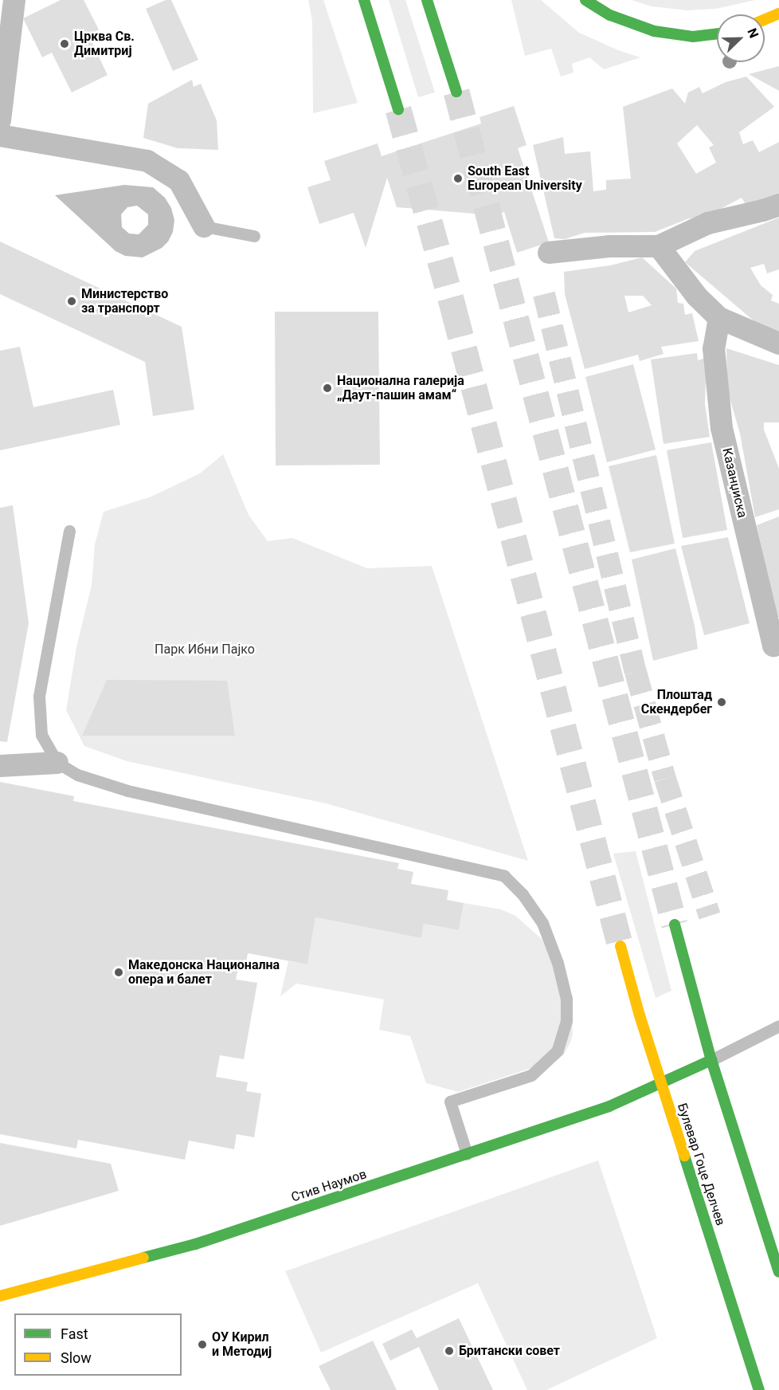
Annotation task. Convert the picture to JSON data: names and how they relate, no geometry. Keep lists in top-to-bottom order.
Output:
{
  "streets": {
    "street": ["Казанџиска", "Булевар Гоце Делчев", "Стив Наумов"]
  },
  "crossings": [
    ["Булевар Гоце Делчев", "Стив Наумов"]
  ],
  "parks": ["Парк Ибни Пајко"],
  "places": [
    "Црква Св. Димитриј",
    "South East European University",
    "Министерство за транспорт",
    "Национална галерија „Даут-пашин амам“",
    "Плоштад Скендербег",
    "Македонска Национална опера и балет",
    "ОУ Кирил и Методиј",
    "Британски совет"
  ],
  "legend": ["Fast", "Slow"],
  "north": "top right"
}
